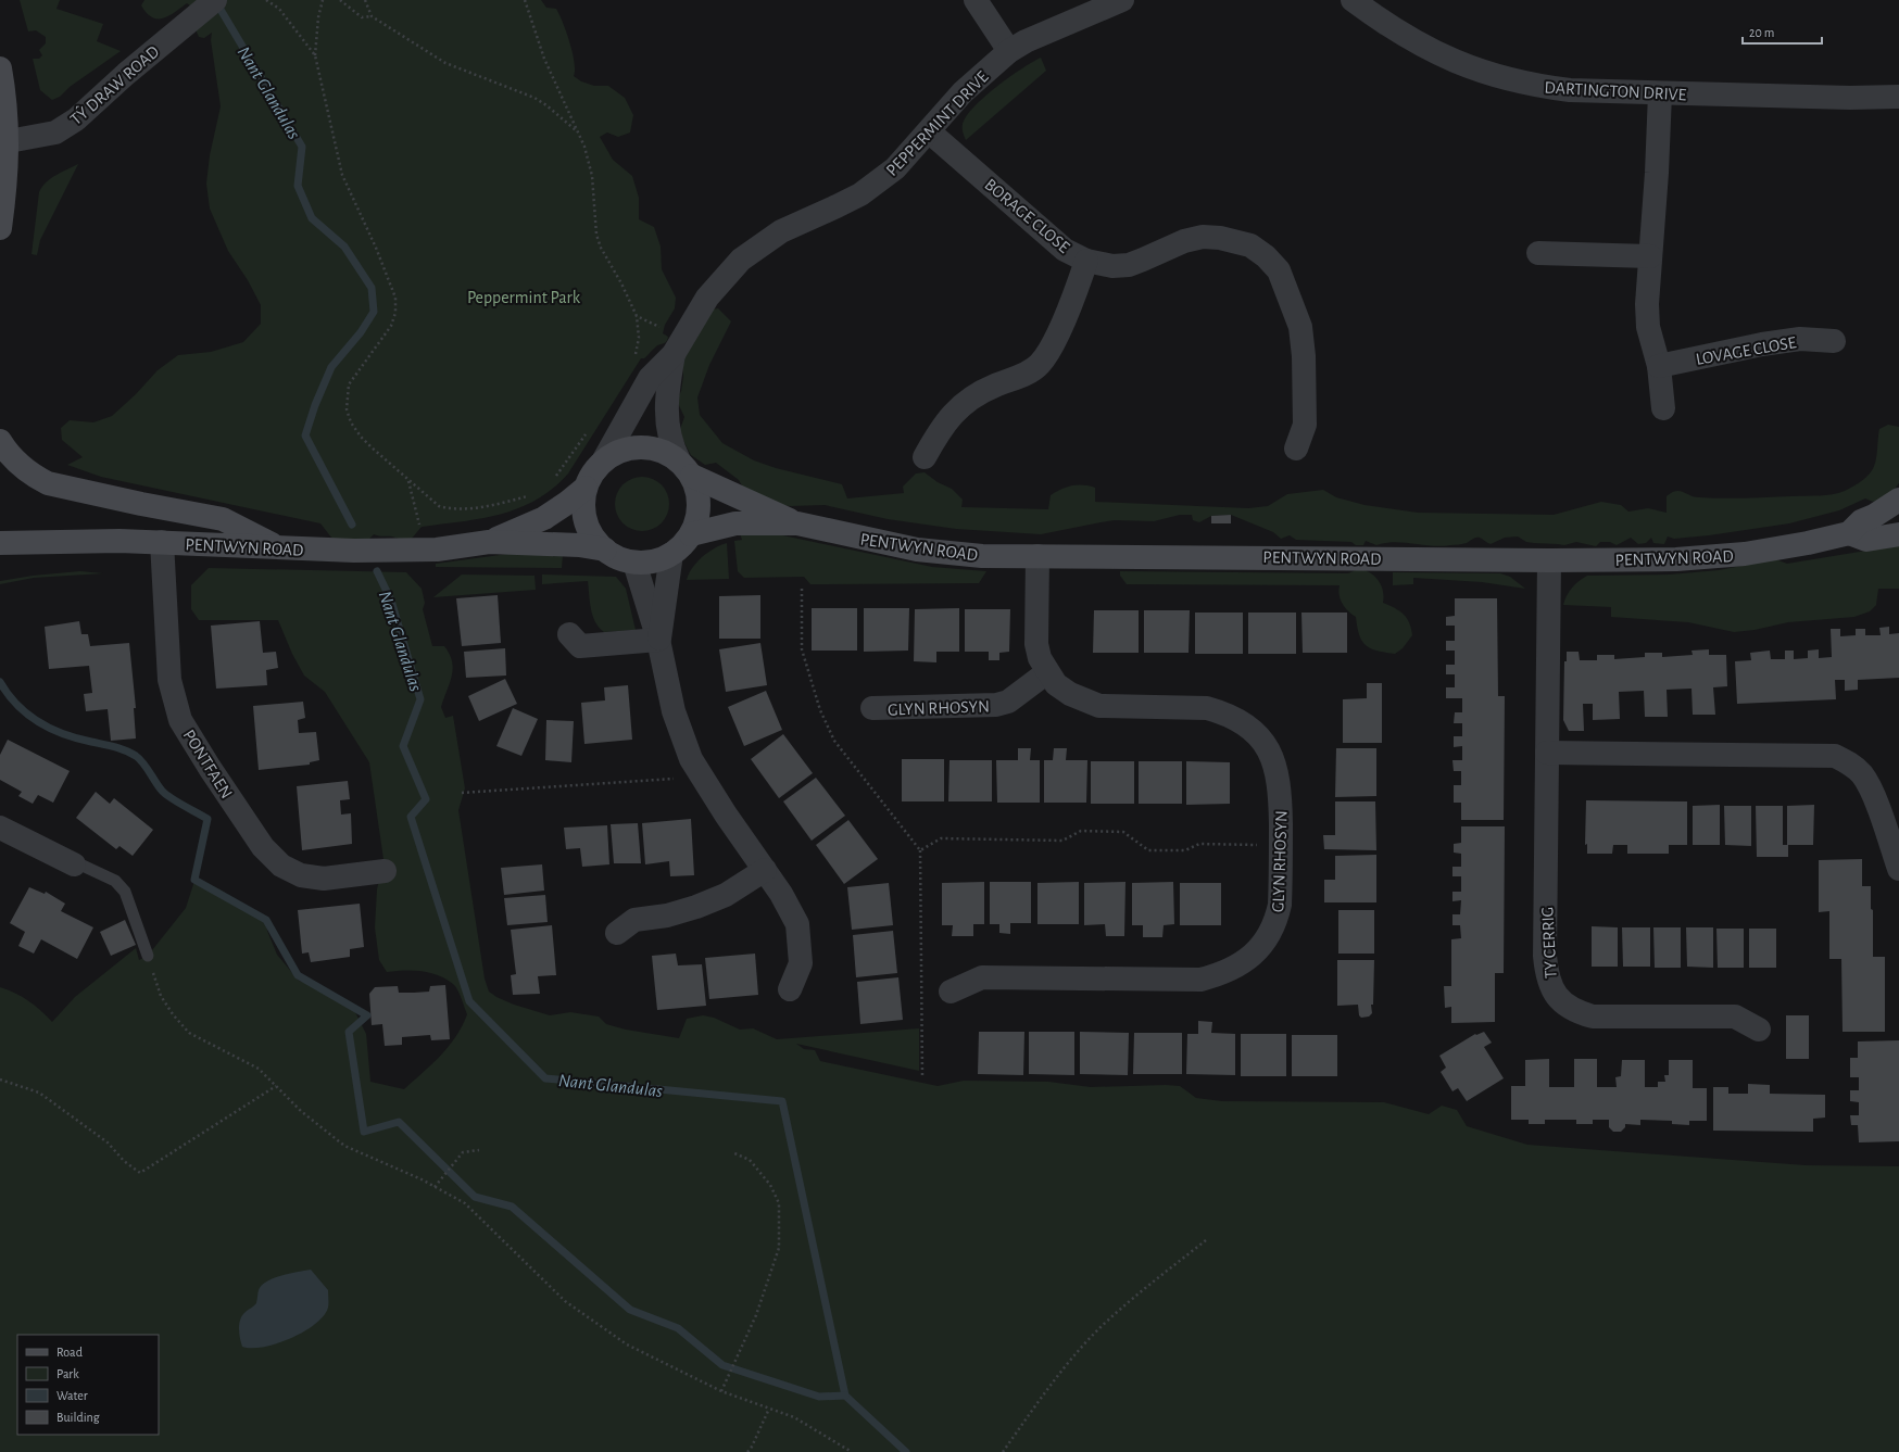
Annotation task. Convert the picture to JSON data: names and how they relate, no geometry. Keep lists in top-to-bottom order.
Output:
{
  "streets": {
    "street": [
      "TŶ DRAW ROAD",
      "DARTINGTON DRIVE",
      "PEPPERMINT DRIVE",
      "BORAGE CLOSE",
      "LOVAGE CLOSE",
      "PENTWYN ROAD",
      "GLYN RHOSYN",
      "PONTFAEN",
      "TY CERRIG"
    ]
  },
  "crossings": [
    ["PEPPERMINT DRIVE", "BORAGE CLOSE"],
    ["PEPPERMINT DRIVE", "PENTWYN ROAD"],
    ["PENTWYN ROAD", "GLYN RHOSYN"],
    ["PENTWYN ROAD", "PONTFAEN"],
    ["PENTWYN ROAD", "TY CERRIG"]
  ],
  "water": ["Nant Glandulas"],
  "parks": ["Peppermint Park"],
  "legend": [
    "Road",
    "Park",
    "Water",
    "Building"
  ],
  "scale_bar": "20 m"
}
